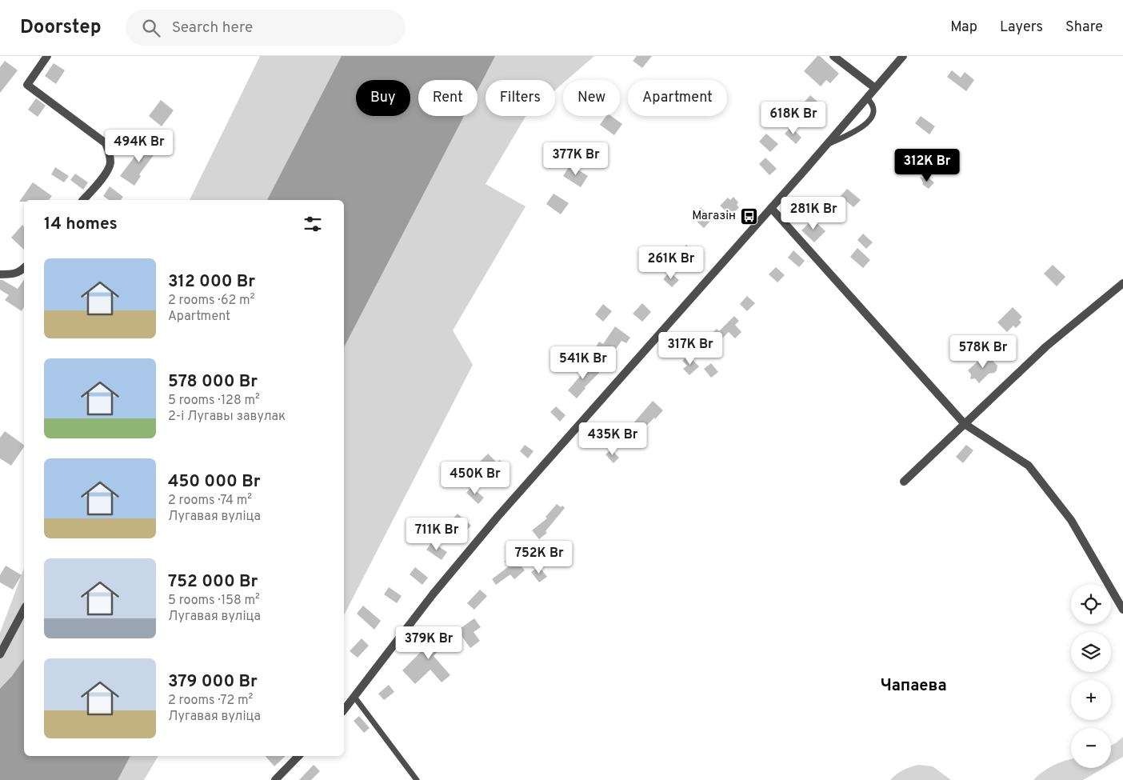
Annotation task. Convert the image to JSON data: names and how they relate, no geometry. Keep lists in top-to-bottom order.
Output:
{
  "districts": ["Чапаева"],
  "places": {
    "bus stop": ["Магазін"]
  },
  "page": {
    "header": "Doorstep",
    "search": "Search here",
    "nav": ["Map", "Layers", "Share"],
    "chip": [
      "Buy",
      "Rent",
      "Filters",
      "New",
      "Apartment"
    ],
    "price": [
      "618K Br",
      "494K Br",
      "377K Br",
      "312K Br",
      "281K Br",
      "261K Br",
      "317K Br",
      "578K Br",
      "541K Br",
      "435K Br",
      "450K Br",
      "711K Br",
      "752K Br",
      "379K Br"
    ],
    "heading": "14 homes",
    "list": [
      {
        "name": "312 000 Br",
        "note": "2 rooms · 62 m² · Apartment"
      },
      {
        "name": "578 000 Br",
        "note": "5 rooms · 128 m² · 2-і Лугавы завулак"
      },
      {
        "name": "450 000 Br",
        "note": "2 rooms · 74 m² · Лугавая вуліца"
      },
      {
        "name": "752 000 Br",
        "note": "5 rooms · 158 m² · Лугавая вуліца"
      },
      {
        "name": "379 000 Br",
        "note": "2 rooms · 72 m² · Лугавая вуліца"
      }
    ],
    "map_buttons": ["+", "−"]
  }
}
